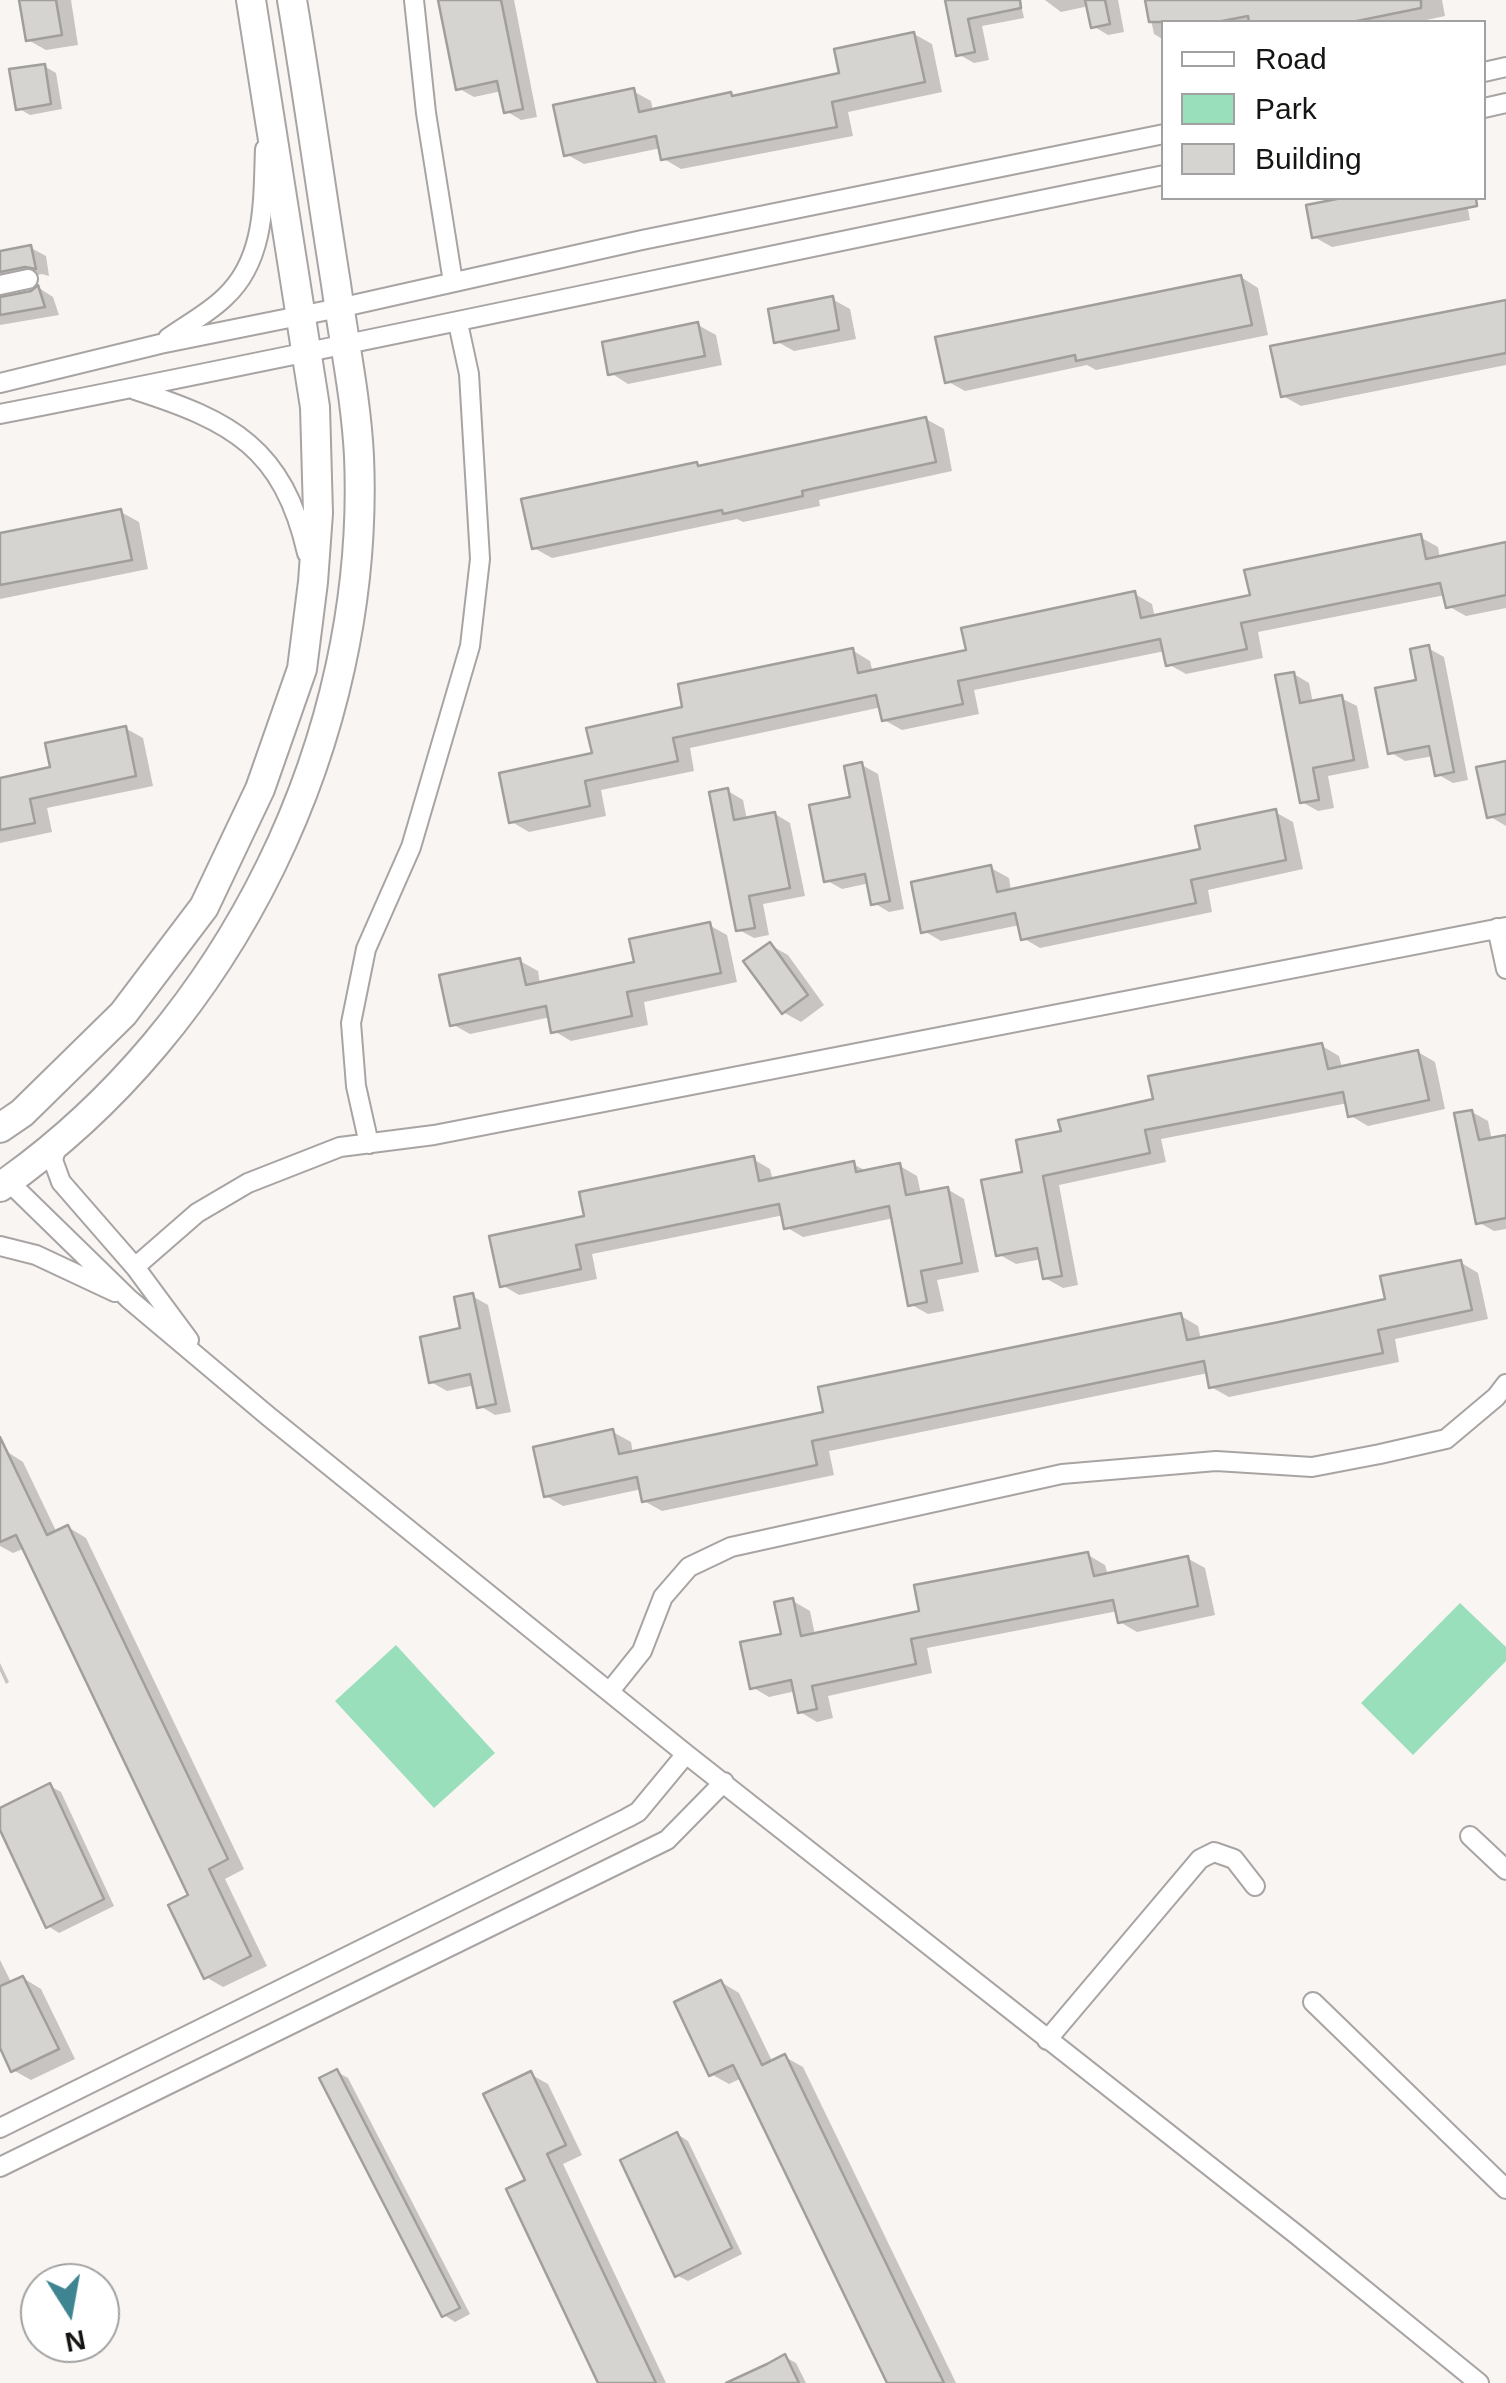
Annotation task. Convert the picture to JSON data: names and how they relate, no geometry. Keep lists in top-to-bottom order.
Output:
{
  "legend": ["Road", "Park", "Building"],
  "north": "bottom"
}
